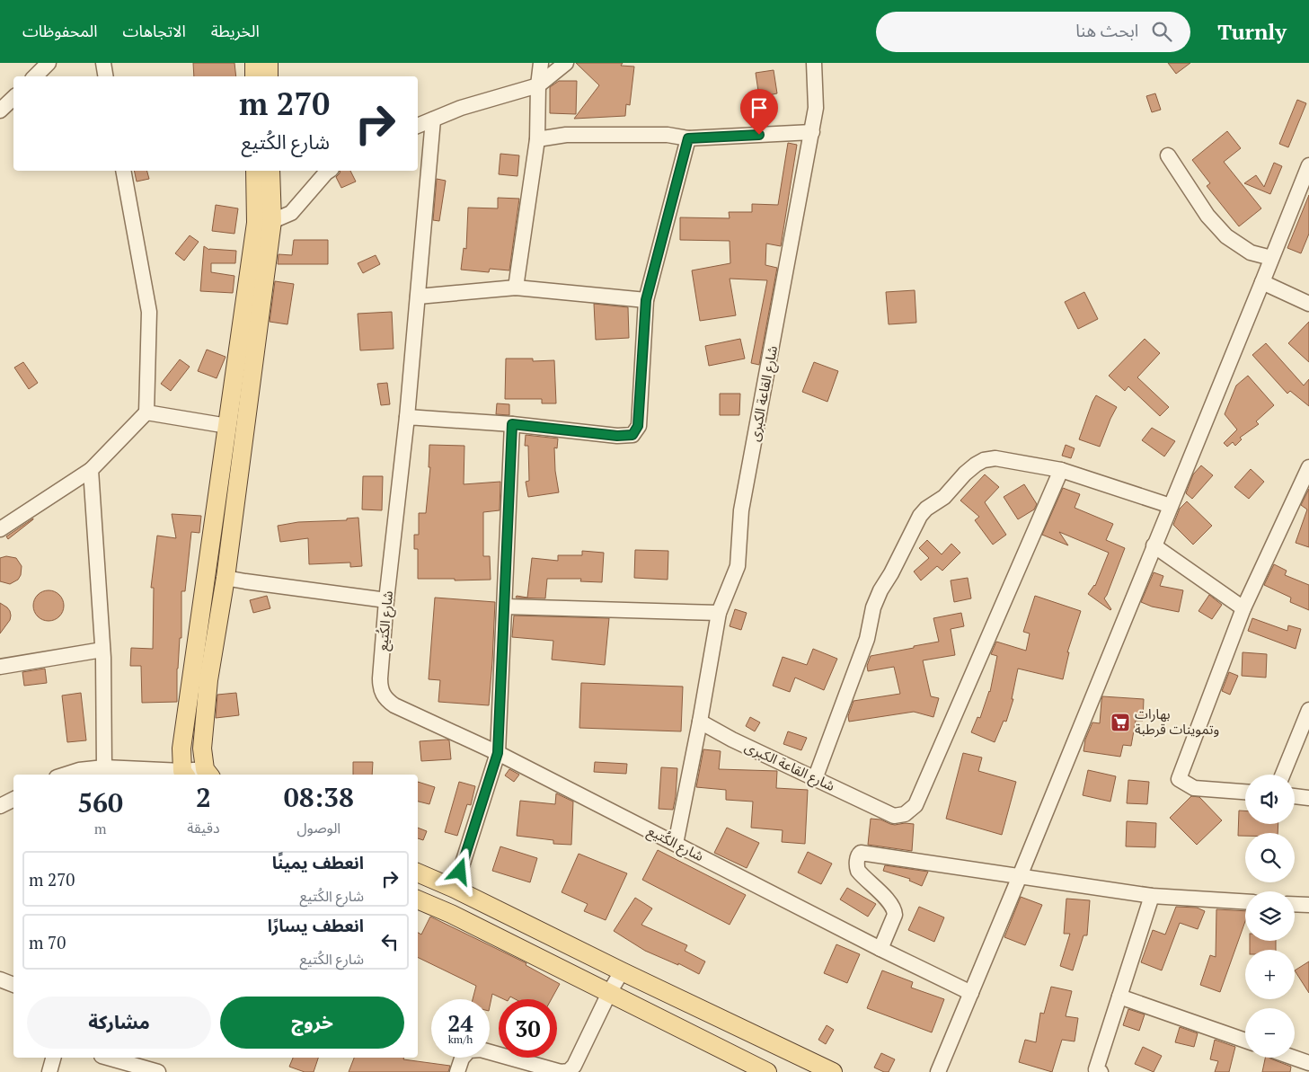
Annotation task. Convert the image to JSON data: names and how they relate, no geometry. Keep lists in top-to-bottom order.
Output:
{
  "streets": {
    "street": ["شارع القاعة الكبرى", "شارع الكُتيع"]
  },
  "crossings": [
    ["شارع القاعة الكبرى", "شارع الكُتيع"]
  ],
  "places": {
    "supermarket": ["بهارات وتموينات قرطبة"]
  },
  "page": {
    "header": "Turnly",
    "search": "ابحث هنا",
    "nav": ["الخريطة", "الاتجاهات", "المحفوظات"],
    "turn": ["270 m", "شارع الكُتيع"],
    "map_buttons": ["+", "−"],
    "eta": [
      "08:38",
      "الوصول",
      "2",
      "دقيقة",
      "560",
      "m"
    ],
    "list": [
      {
        "name": "انعطف يمينًا",
        "note": "شارع الكُتيع",
        "value": "270 m"
      },
      {
        "name": "انعطف يسارًا",
        "note": "شارع الكُتيع",
        "value": "70 m"
      }
    ],
    "buttons": ["خروج", "مشاركة"],
    "speed": "24 km/h",
    "limit": "30"
  }
}
